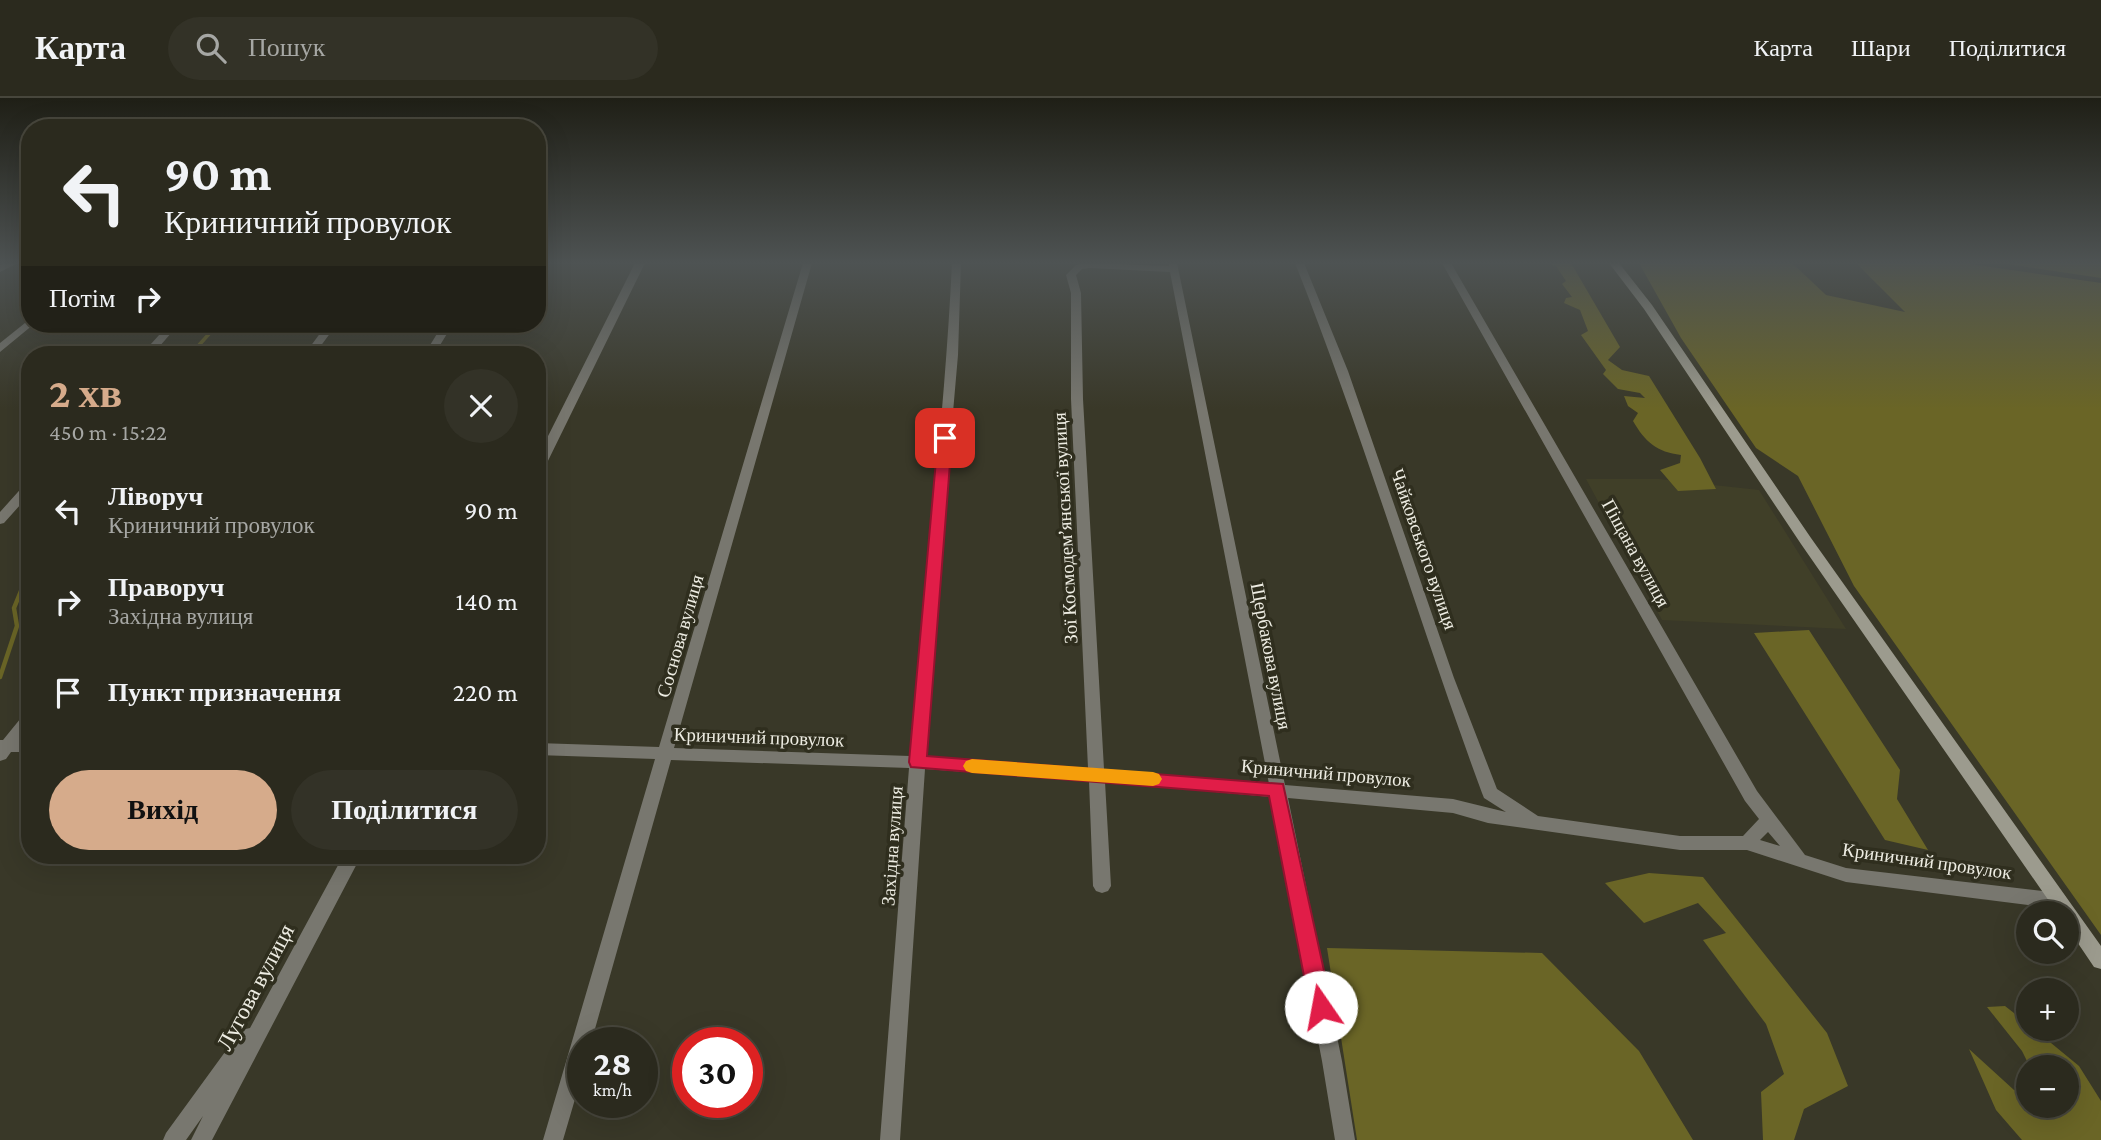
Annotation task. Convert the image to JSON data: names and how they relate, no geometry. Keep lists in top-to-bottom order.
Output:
{
  "streets": {
    "street": [
      "Зої Космодем’янської вулиця",
      "Чайковського вулиця",
      "Піщана вулиця",
      "Соснова вулиця",
      "Щербакова вулиця",
      "Криничний провулок",
      "Західна вулиця",
      "Лугова вулиця"
    ]
  },
  "crossings": [
    ["Зої Космодем’янської вулиця", "Криничний провулок"],
    ["Піщана вулиця", "Криничний провулок"],
    ["Соснова вулиця", "Криничний провулок"],
    ["Щербакова вулиця", "Криничний провулок"],
    ["Криничний провулок", "Західна вулиця"]
  ],
  "page": {
    "header": "Карта",
    "search": "Пошук",
    "nav": ["Карта", "Шари", "Поділитися"],
    "turn": ["90 m", "Криничний провулок"],
    "then": "Потім",
    "heading": ["2 хв", "450 m · 15:22"],
    "list": [
      {
        "name": "Ліворуч",
        "note": "Криничний провулок",
        "value": "90 m"
      },
      {
        "name": "Праворуч",
        "note": "Західна вулиця",
        "value": "140 m"
      },
      {
        "name": "Пункт призначення",
        "value": "220 m"
      }
    ],
    "buttons": ["Вихід", "Поділитися"],
    "map_buttons": ["+", "−"],
    "speed": "28 km/h",
    "limit": "30"
  }
}
